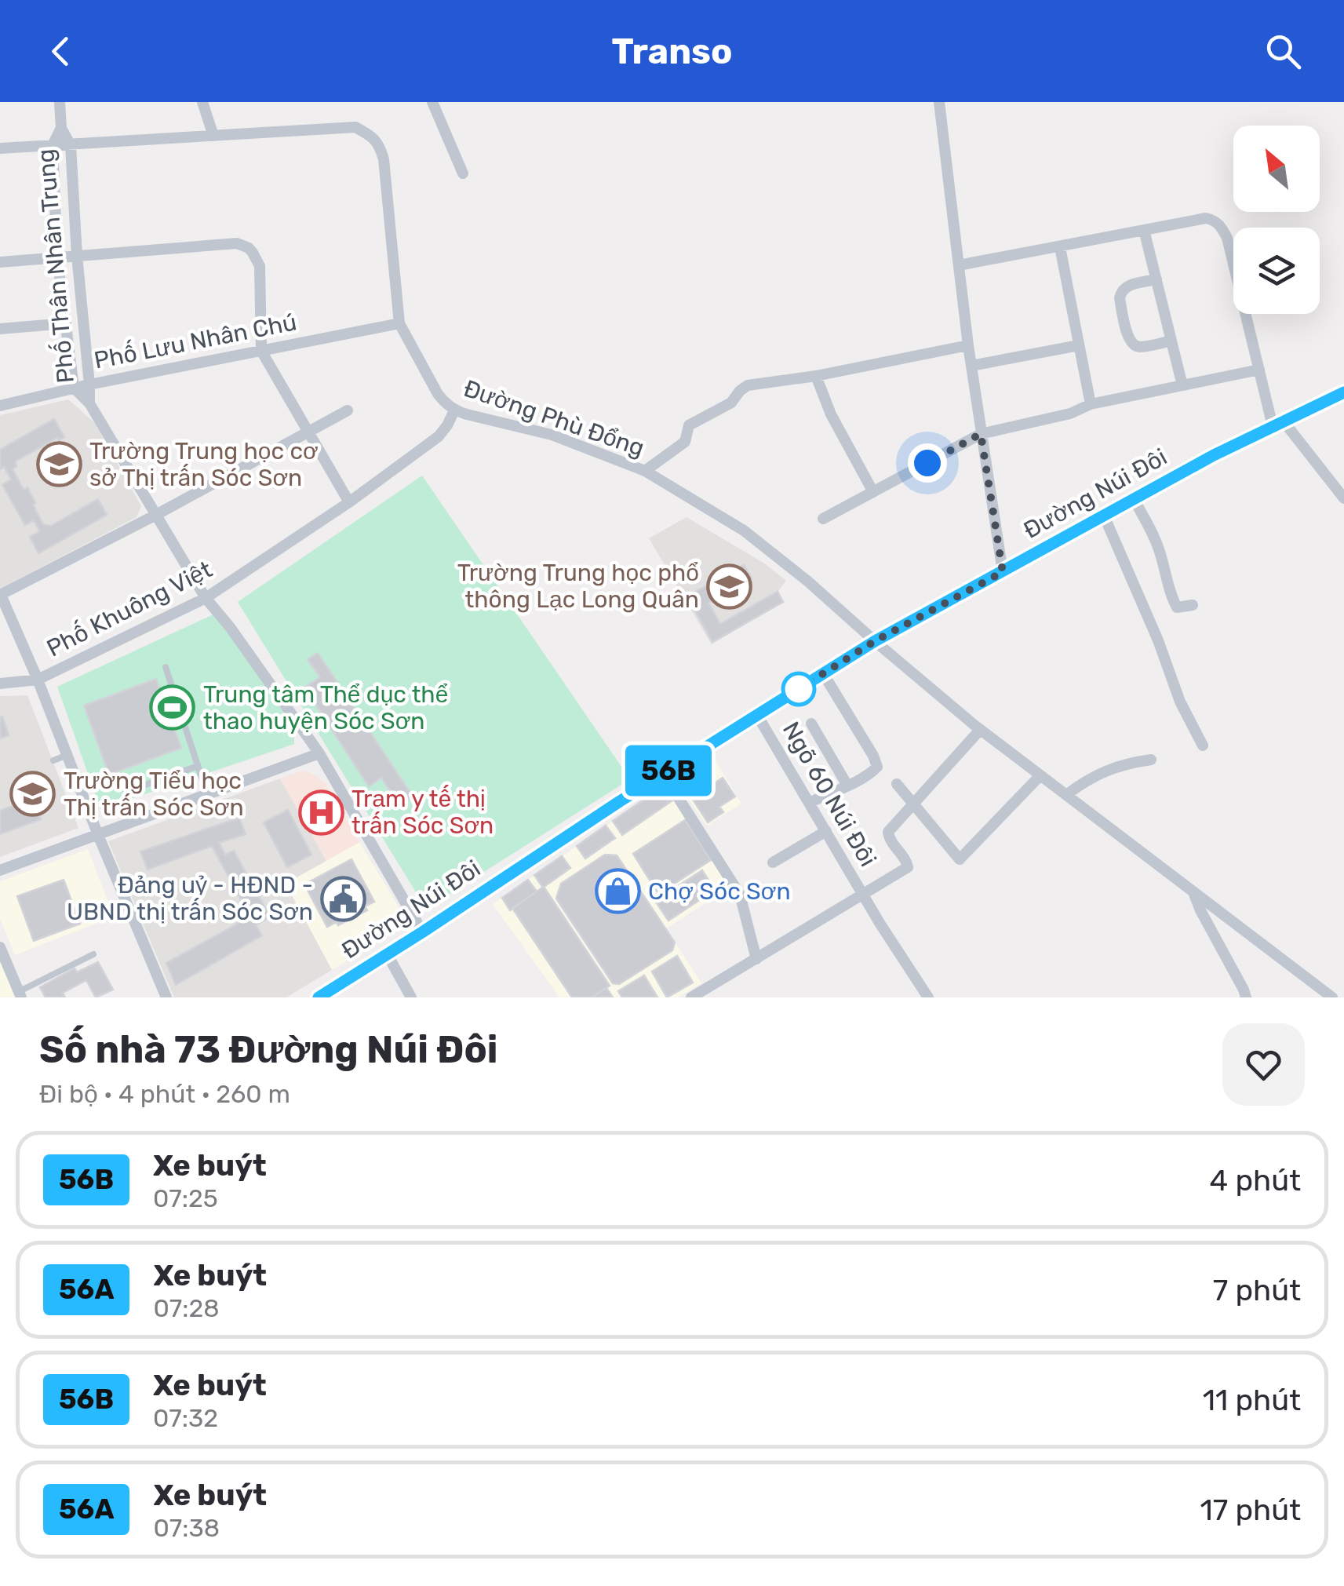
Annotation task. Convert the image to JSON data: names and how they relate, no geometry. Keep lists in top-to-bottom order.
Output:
{
  "streets": {
    "main road": ["Đường Núi Đôi"],
    "street": [
      "Phố Thân Nhân Trung",
      "Phố Lưu Nhân Chú",
      "Đường Phù Đổng",
      "Phố Khuông Việt",
      "Ngõ 60 Núi Đôi"
    ]
  },
  "crossings": [
    ["Phố Thân Nhân Trung", "Phố Lưu Nhân Chú"],
    ["Phố Thân Nhân Trung", "Đường Phù Đổng"],
    ["Phố Thân Nhân Trung", "Đường Núi Đôi"],
    ["Phố Thân Nhân Trung", "Phố Khuông Việt"],
    ["Phố Lưu Nhân Chú", "Đường Phù Đổng"],
    ["Đường Phù Đổng", "Đường Núi Đôi"],
    ["Đường Phù Đổng", "Phố Khuông Việt"],
    ["Đường Núi Đôi", "Ngõ 60 Núi Đôi"]
  ],
  "places": {
    "school or university": ["Trường Trung học cơ sở Thị trấn Sóc Sơn", "Trường Trung học phổ thông Lạc Long Quân", "Trường Tiểu học Thị trấn Sóc Sơn"],
    "sports": ["Trung tâm Thể dục thể thao huyện Sóc Sơn"],
    "hospital": ["Trạm y tế thị trấn Sóc Sơn"],
    "shop": ["Chợ Sóc Sơn"],
    "public building": ["Đảng uỷ - HĐND - UBND thị trấn Sóc Sơn"]
  },
  "lines": ["bus line 56B"],
  "north": "top left",
  "page": {
    "header": "Transo",
    "on_map": "56B",
    "heading": ["Số nhà 73 Đường Núi Đôi", "Đi bộ · 4 phút · 260 m"],
    "list": [
      {
        "mark": "56B",
        "name": "Xe buýt",
        "note": "07:25",
        "value": "4 phút"
      },
      {
        "mark": "56A",
        "name": "Xe buýt",
        "note": "07:28",
        "value": "7 phút"
      },
      {
        "mark": "56B",
        "name": "Xe buýt",
        "note": "07:32",
        "value": "11 phút"
      },
      {
        "mark": "56A",
        "name": "Xe buýt",
        "note": "07:38",
        "value": "17 phút"
      }
    ]
  }
}
